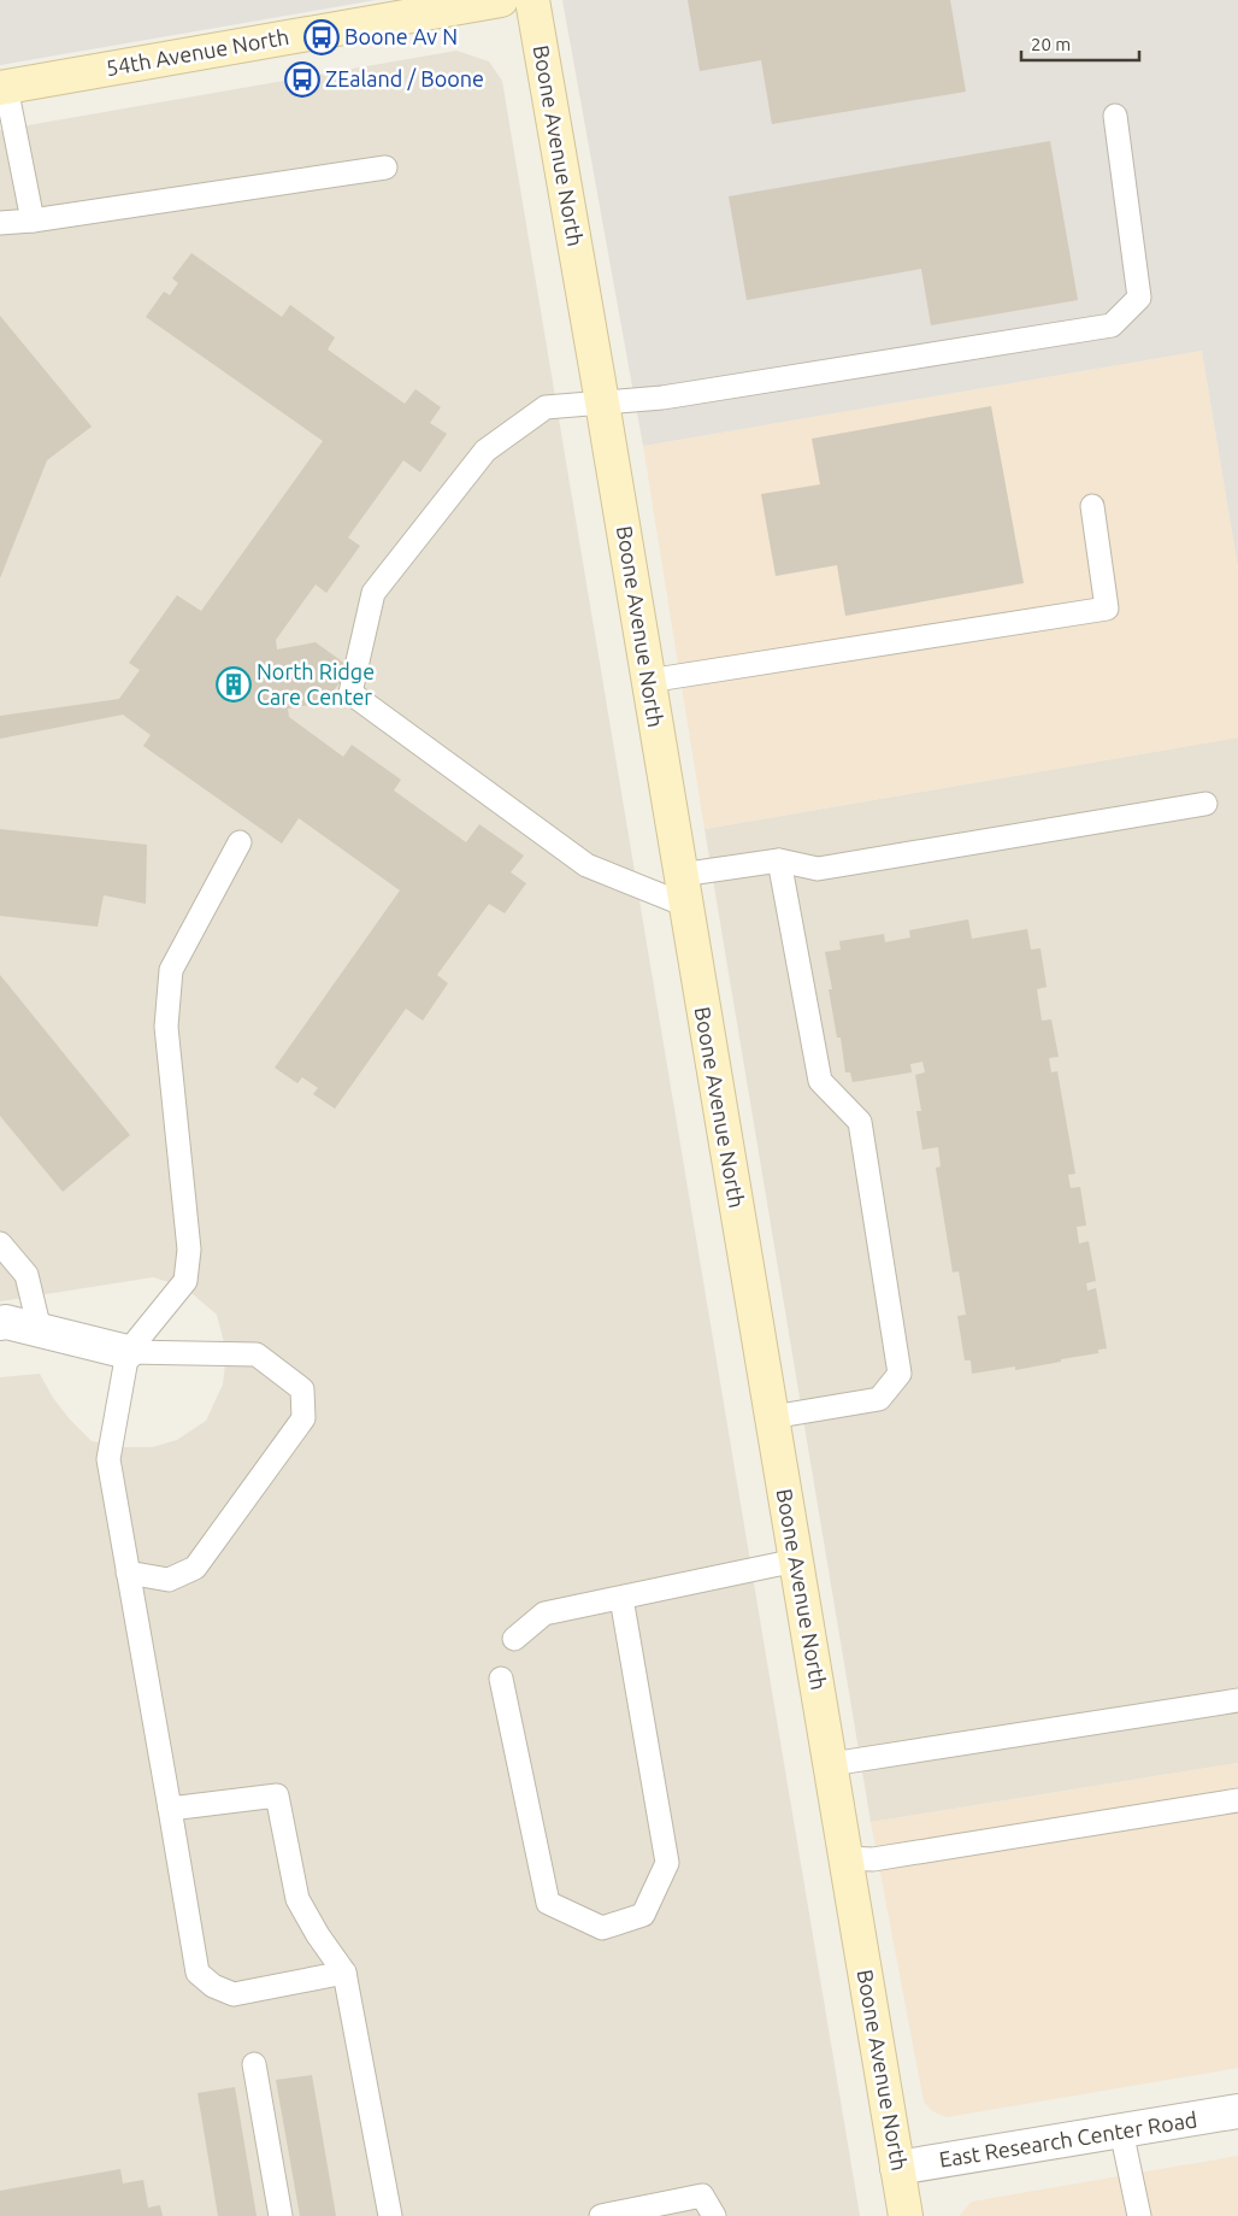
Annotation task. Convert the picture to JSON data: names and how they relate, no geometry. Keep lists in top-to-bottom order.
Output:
{
  "streets": {
    "street": ["54th Avenue North", "Boone Avenue North", "East Research Center Road"]
  },
  "crossings": [
    ["Boone Avenue North", "East Research Center Road"]
  ],
  "places": {
    "bus stop": ["Boone Av N", "ZEaland / Boone"],
    "building": ["North Ridge Care Center"]
  },
  "scale_bar": "20 m"
}
